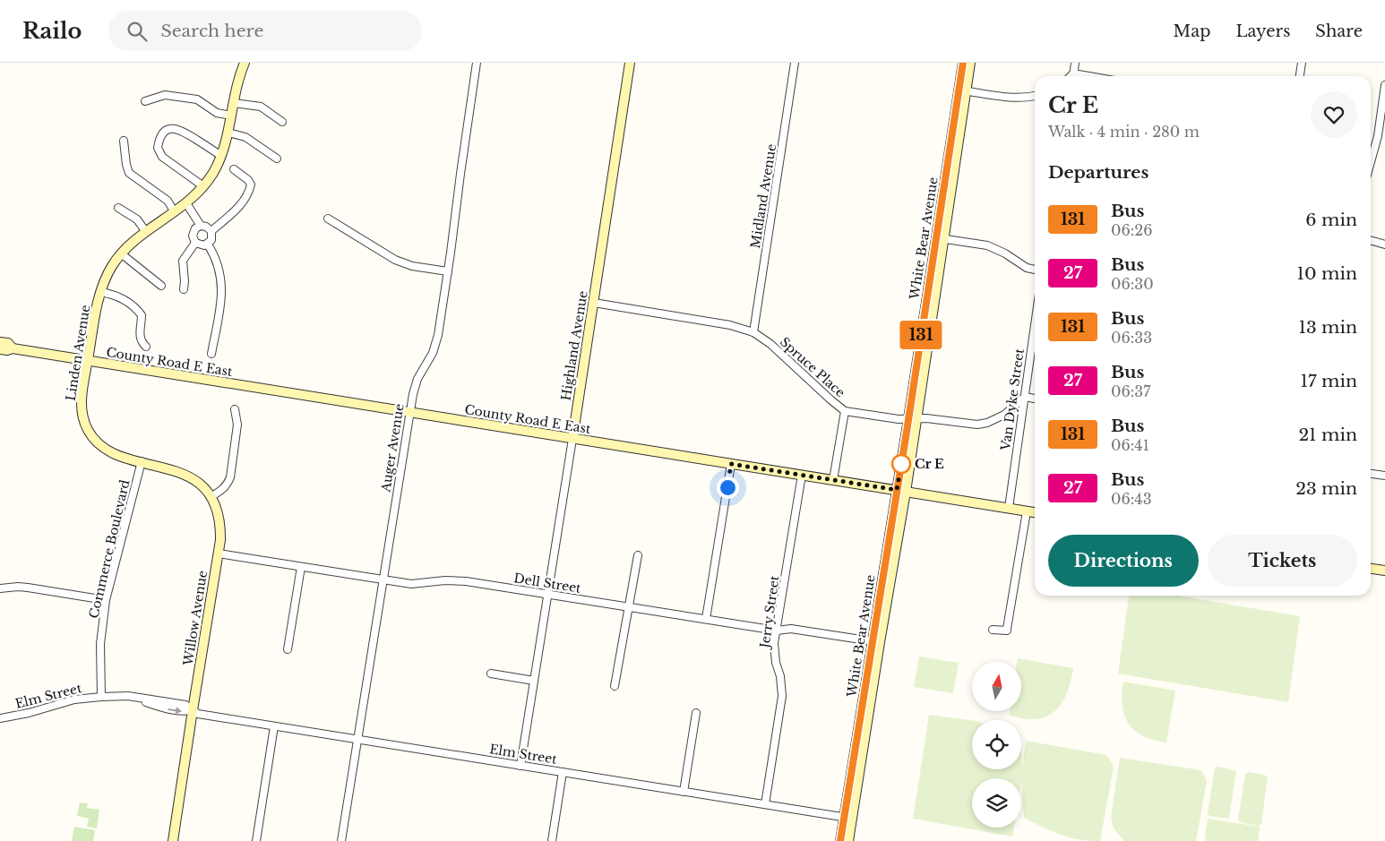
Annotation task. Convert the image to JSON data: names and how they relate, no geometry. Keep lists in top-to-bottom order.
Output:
{
  "streets": {
    "main road": [
      "White Bear Avenue",
      "Highland Avenue",
      "Linden Avenue",
      "County Road E East",
      "Willow Avenue"
    ],
    "street": [
      "Midland Avenue",
      "Spruce Place",
      "Van Dyke Street",
      "Auger Avenue",
      "Commerce Boulevard",
      "Dell Street",
      "Jerry Street",
      "Elm Street"
    ]
  },
  "crossings": [
    ["Midland Avenue", "Spruce Place"],
    ["White Bear Avenue", "County Road E East"],
    ["White Bear Avenue", "Spruce Place"],
    ["White Bear Avenue", "Dell Street"],
    ["White Bear Avenue", "Elm Street"],
    ["Highland Avenue", "County Road E East"],
    ["Highland Avenue", "Spruce Place"],
    ["Highland Avenue", "Dell Street"],
    ["Highland Avenue", "Elm Street"],
    ["Linden Avenue", "County Road E East"],
    ["Linden Avenue", "Commerce Boulevard"],
    ["Linden Avenue", "Willow Avenue"],
    ["County Road E East", "Van Dyke Street"],
    ["County Road E East", "Auger Avenue"],
    ["County Road E East", "Jerry Street"],
    ["Spruce Place", "Van Dyke Street"],
    ["Auger Avenue", "Dell Street"],
    ["Auger Avenue", "Elm Street"],
    ["Commerce Boulevard", "Elm Street"],
    ["Dell Street", "Jerry Street"],
    ["Dell Street", "Willow Avenue"],
    ["Jerry Street", "Elm Street"],
    ["Willow Avenue", "Elm Street"]
  ],
  "places": ["Cr E"],
  "lines": ["bus line 131"],
  "north": "top",
  "page": {
    "header": "Railo",
    "search": "Search here",
    "nav": ["Map", "Layers", "Share"],
    "on_map": "131",
    "heading": [
      ["Cr E", "Walk · 4 min · 280 m"],
      "Departures"
    ],
    "list": [
      {
        "mark": "131",
        "name": "Bus",
        "note": "06:26",
        "value": "6 min"
      },
      {
        "mark": "27",
        "name": "Bus",
        "note": "06:30",
        "value": "10 min"
      },
      {
        "mark": "131",
        "name": "Bus",
        "note": "06:33",
        "value": "13 min"
      },
      {
        "mark": "27",
        "name": "Bus",
        "note": "06:37",
        "value": "17 min"
      },
      {
        "mark": "131",
        "name": "Bus",
        "note": "06:41",
        "value": "21 min"
      },
      {
        "mark": "27",
        "name": "Bus",
        "note": "06:43",
        "value": "23 min"
      }
    ],
    "buttons": ["Directions", "Tickets"]
  }
}
